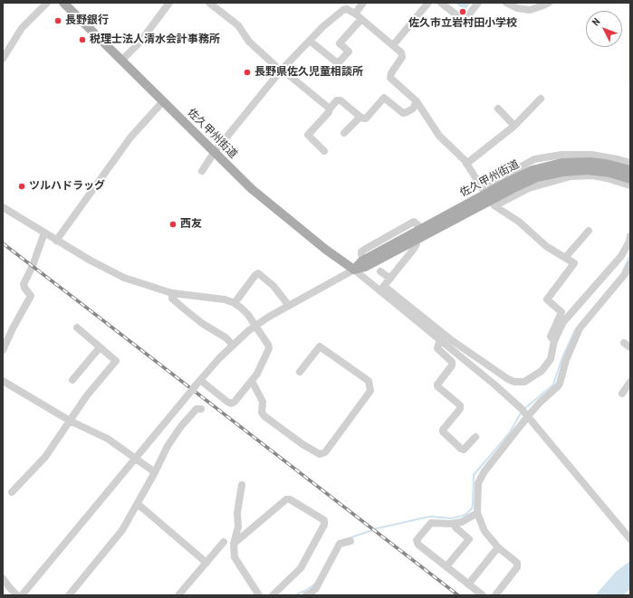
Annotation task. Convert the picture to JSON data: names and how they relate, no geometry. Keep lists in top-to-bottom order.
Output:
{
  "streets": {
    "main road": ["佐久甲州街道"]
  },
  "places": [
    "佐久市立岩村田小学校",
    "長野銀行",
    "税理士法人清水会計事務所",
    "長野県佐久児童相談所",
    "ツルハドラッグ",
    "西友"
  ],
  "north": "top left"
}
